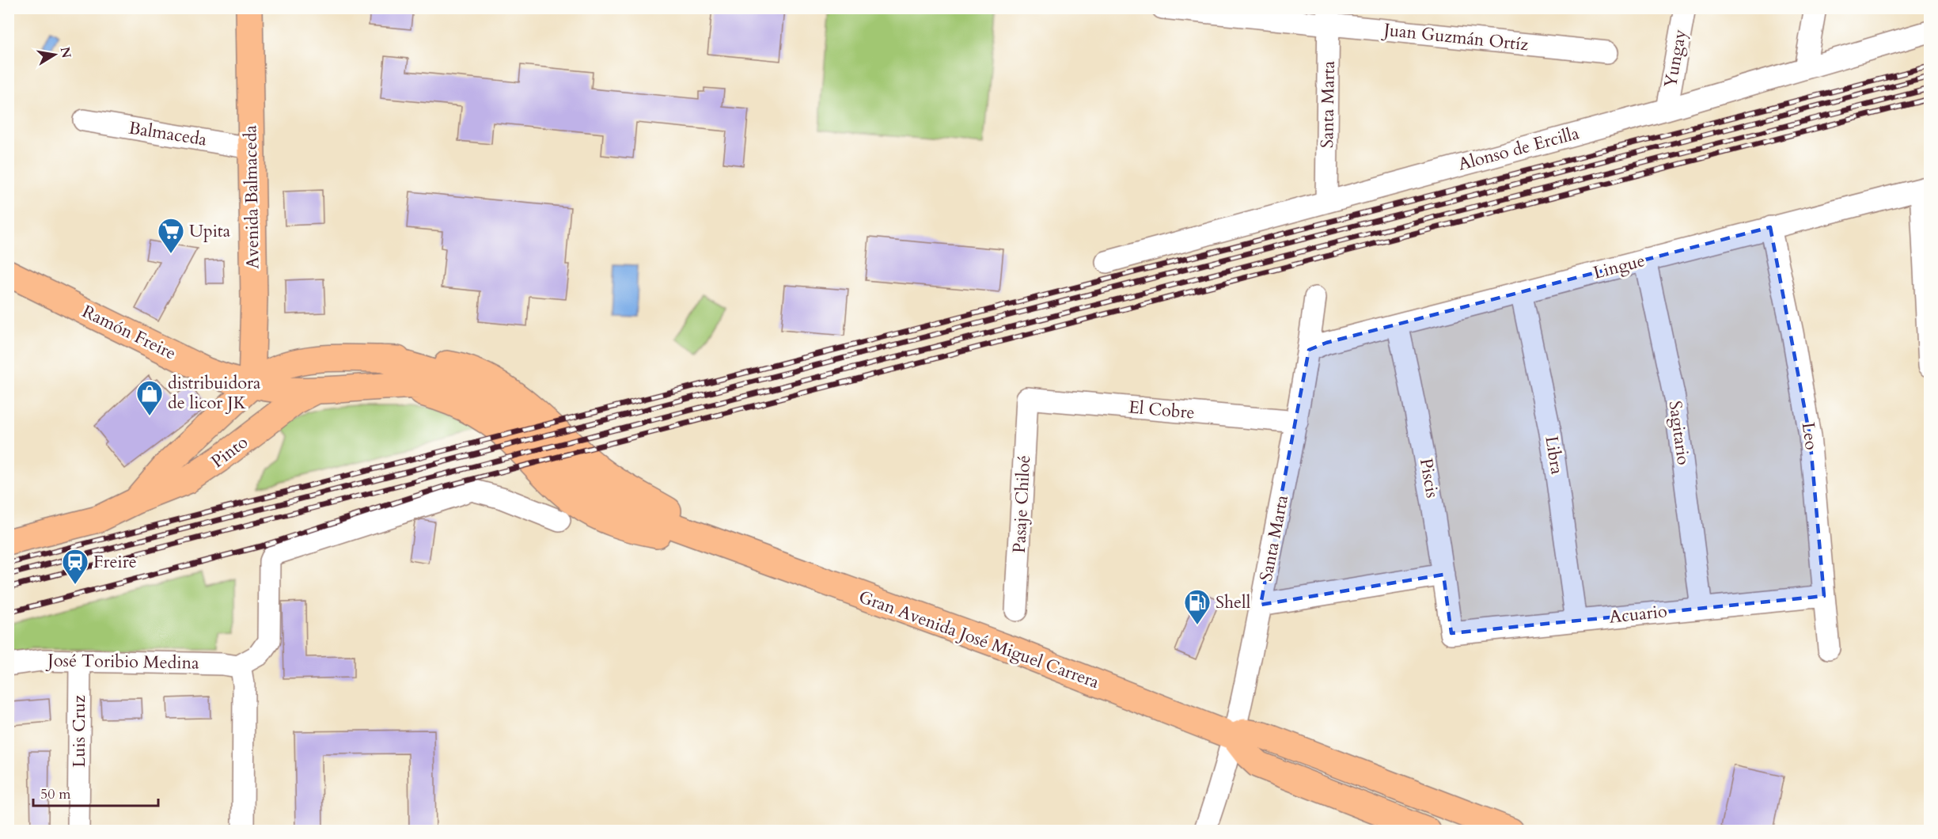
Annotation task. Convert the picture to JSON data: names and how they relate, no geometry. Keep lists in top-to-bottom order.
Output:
{
  "streets": {
    "main road": [
      "Avenida Balmaceda",
      "Ramón Freire",
      "Pinto",
      "Gran Avenida José Miguel Carrera"
    ],
    "street": [
      "Juan Guzmán Ortíz",
      "Yungay",
      "Santa Marta",
      "Balmaceda",
      "Alonso de Ercilla",
      "Lingue",
      "El Cobre",
      "Sagitario",
      "Leo",
      "Libra",
      "Piscis",
      "Pasaje Chiloé",
      "Acuario",
      "José Toribio Medina",
      "Luis Cruz"
    ]
  },
  "crossings": [
    ["Juan Guzmán Ortíz", "Santa Marta"],
    ["Yungay", "Alonso de Ercilla"],
    ["Santa Marta", "Alonso de Ercilla"],
    ["Santa Marta", "Lingue"],
    ["Santa Marta", "El Cobre"],
    ["Santa Marta", "Gran Avenida José Miguel Carrera"],
    ["Balmaceda", "Avenida Balmaceda"],
    ["Avenida Balmaceda", "Ramón Freire"],
    ["Avenida Balmaceda", "Pinto"],
    ["Avenida Balmaceda", "Gran Avenida José Miguel Carrera"],
    ["Lingue", "Sagitario"],
    ["Lingue", "Leo"],
    ["Lingue", "Libra"],
    ["Lingue", "Piscis"],
    ["Ramón Freire", "Pinto"],
    ["Ramón Freire", "Gran Avenida José Miguel Carrera"],
    ["El Cobre", "Pasaje Chiloé"],
    ["Sagitario", "Acuario"],
    ["Leo", "Acuario"],
    ["Pinto", "Gran Avenida José Miguel Carrera"],
    ["Libra", "Acuario"],
    ["Piscis", "Acuario"],
    ["José Toribio Medina", "Luis Cruz"]
  ],
  "places": {
    "supermarket": ["Upita"],
    "shop": ["distribuidora de licor JK"],
    "station": ["Freire"],
    "fuel station": ["Shell"]
  },
  "scale_bar": "50 m",
  "north": "right"
}
